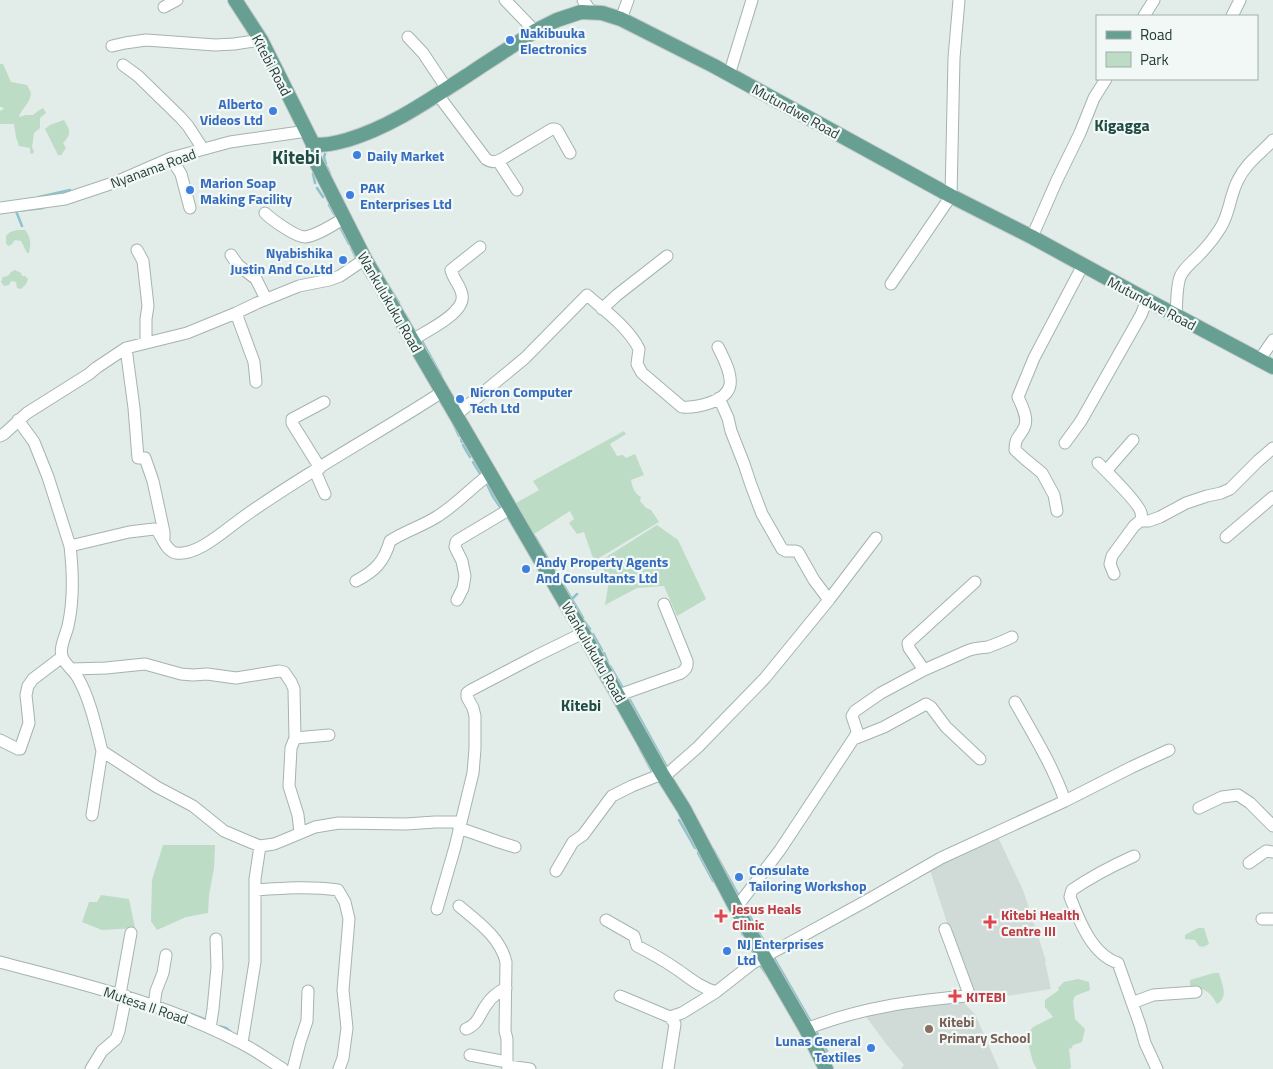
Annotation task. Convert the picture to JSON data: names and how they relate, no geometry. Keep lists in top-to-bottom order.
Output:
{
  "streets": {
    "main road": ["Kitebi Road", "Mutundwe Road", "Wankulukuku Road"],
    "street": ["Nyanama Road", "Mutesa II Road"]
  },
  "crossings": [
    ["Kitebi Road", "Nyanama Road"],
    ["Kitebi Road", "Wankulukuku Road"],
    ["Mutundwe Road", "Wankulukuku Road"],
    ["Nyanama Road", "Wankulukuku Road"]
  ],
  "districts": ["Kigagga", "Kitebi", "Kitebi"],
  "places": {
    "other": [
      "Nakibuuka Electronics",
      "Alberto Videos Ltd",
      "Daily Market",
      "Marion Soap Making Facility",
      "PAK Enterprises Ltd",
      "Nyabishika Justin And Co.Ltd",
      "Nicron Computer Tech Ltd",
      "Andy Property Agents And Consultants Ltd",
      "Consulate Tailoring Workshop",
      "NJ Enterprises Ltd",
      "Kitebi Primary School",
      "Lunas General Textiles"
    ],
    "health": ["Jesus Heals Clinic", "Kitebi Health Centre III", "KITEBI"]
  },
  "legend": ["Road", "Park"]
}
